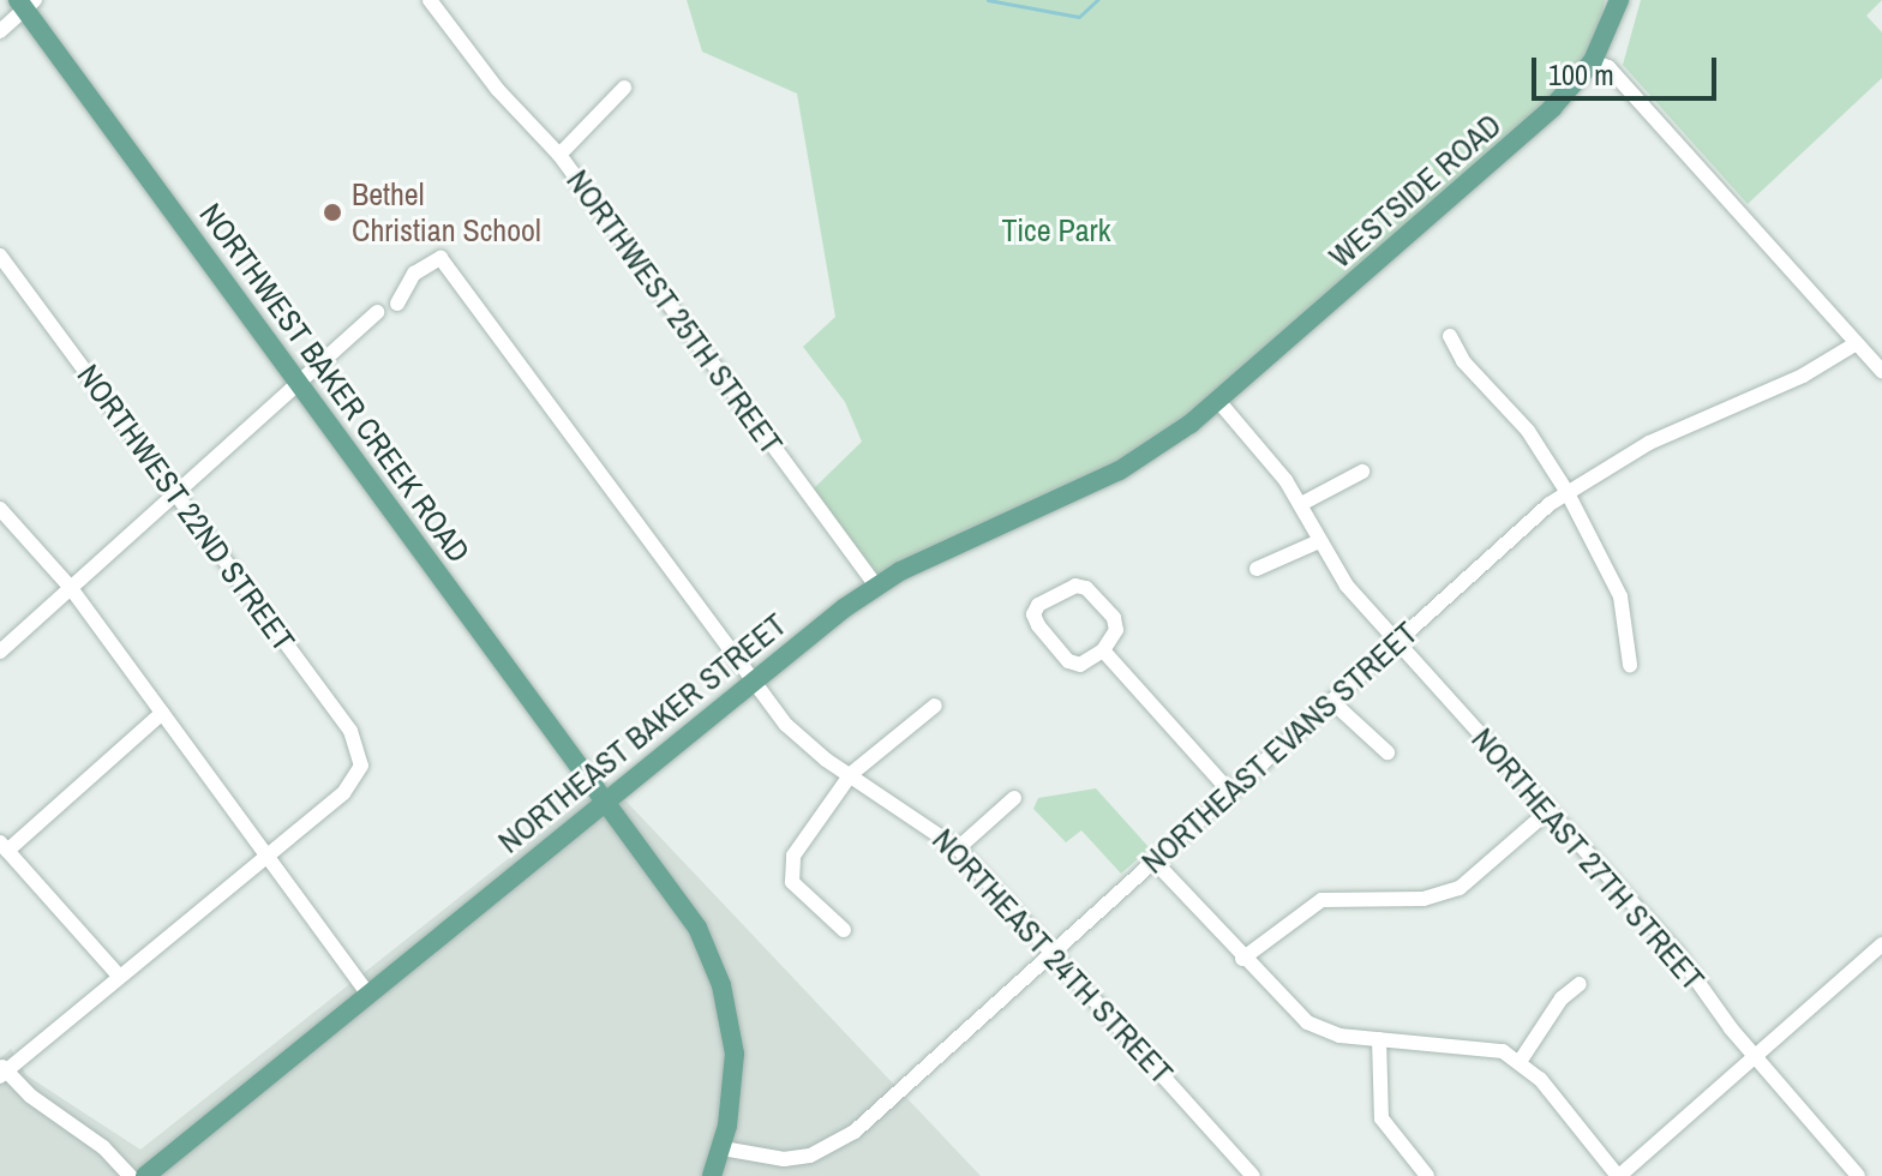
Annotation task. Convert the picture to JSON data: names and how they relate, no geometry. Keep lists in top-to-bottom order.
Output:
{
  "streets": {
    "main road": ["WESTSIDE ROAD", "NORTHWEST BAKER CREEK ROAD", "NORTHEAST BAKER STREET"],
    "street": [
      "NORTHWEST 25TH STREET",
      "NORTHWEST 22ND STREET",
      "NORTHEAST EVANS STREET",
      "NORTHEAST 27TH STREET",
      "NORTHEAST 24TH STREET"
    ]
  },
  "crossings": [
    ["WESTSIDE ROAD", "NORTHEAST BAKER STREET"],
    ["WESTSIDE ROAD", "NORTHEAST 27TH STREET"],
    ["NORTHWEST 25TH STREET", "NORTHEAST BAKER STREET"],
    ["NORTHWEST BAKER CREEK ROAD", "NORTHEAST BAKER STREET"],
    ["NORTHWEST BAKER CREEK ROAD", "NORTHEAST EVANS STREET"],
    ["NORTHEAST BAKER STREET", "NORTHEAST 27TH STREET"],
    ["NORTHEAST BAKER STREET", "NORTHEAST 24TH STREET"],
    ["NORTHEAST EVANS STREET", "NORTHEAST 27TH STREET"],
    ["NORTHEAST EVANS STREET", "NORTHEAST 24TH STREET"]
  ],
  "parks": ["Tice Park"],
  "places": ["Bethel Christian School"],
  "scale_bar": "100 m"
}
